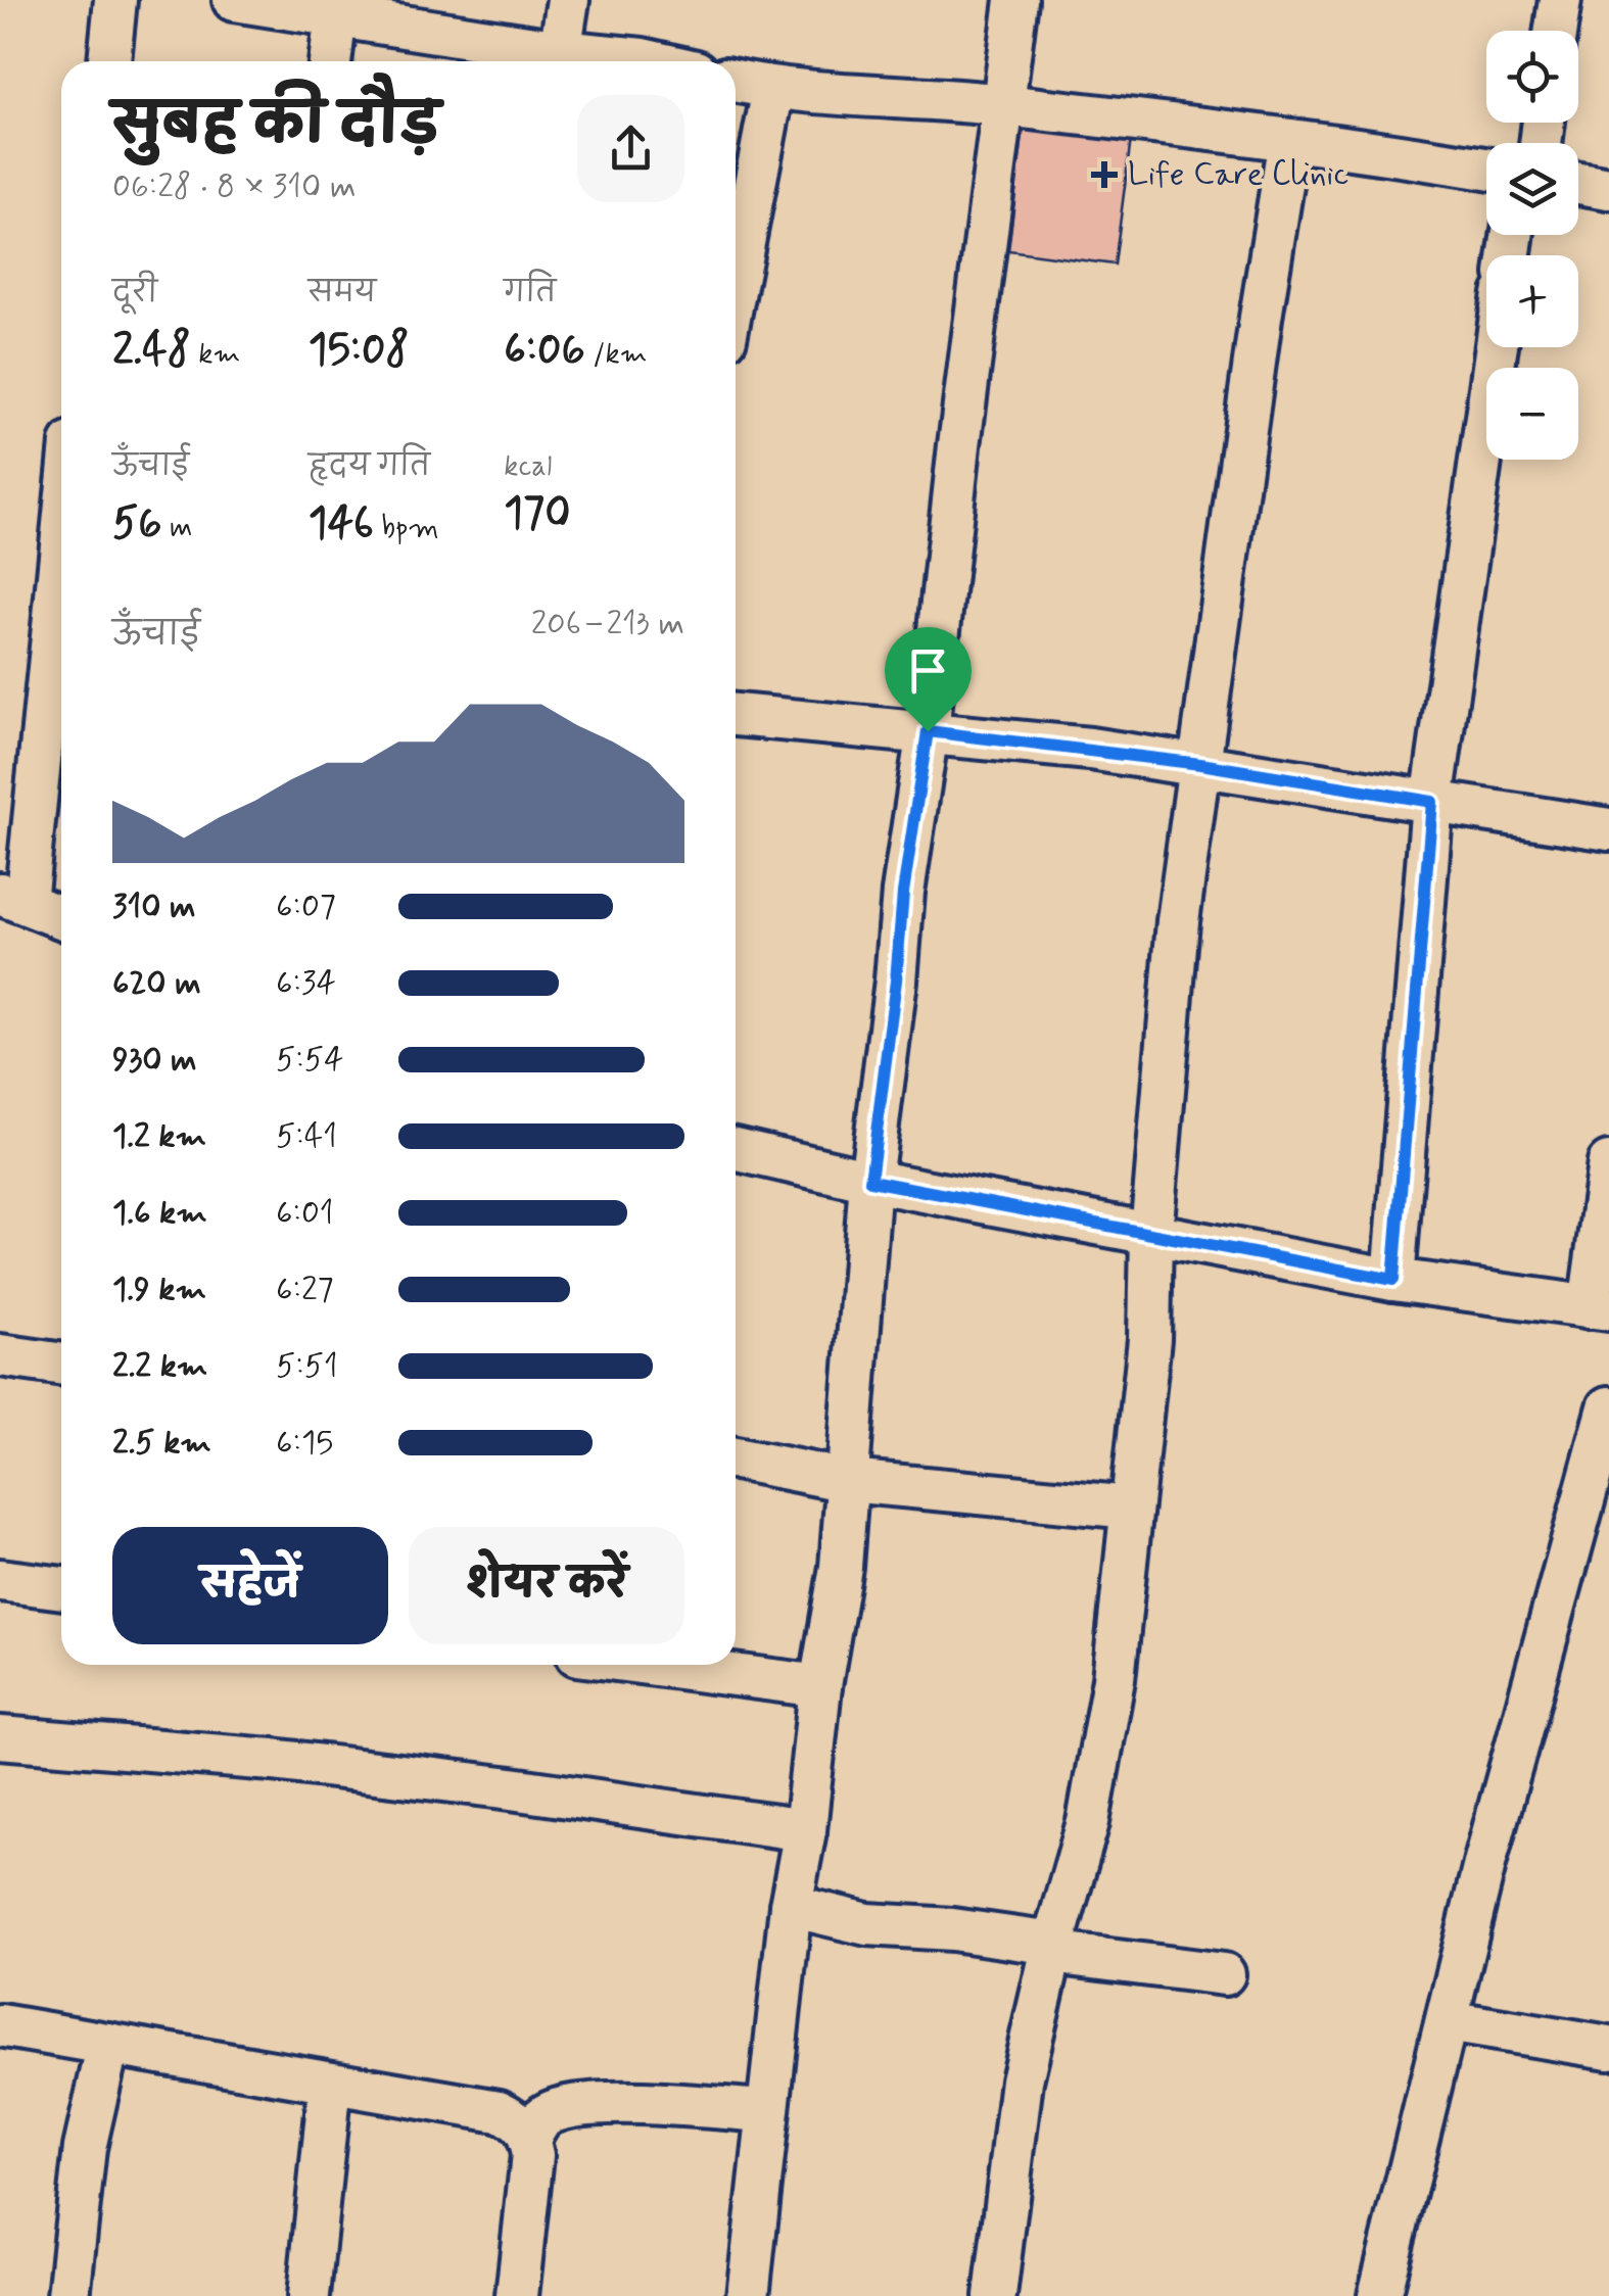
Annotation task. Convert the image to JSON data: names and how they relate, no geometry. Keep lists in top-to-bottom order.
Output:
{
  "places": {
    "health": ["Life Care Clinic"]
  },
  "page": {
    "map_buttons": ["+", "−"],
    "heading": ["सुबह की दौड़", "06:28 · 8 × 310 m"],
    "stats": [
      ["दूरी", "2.48 km"],
      ["समय", "15:08"],
      ["गति", "6:06 /km"],
      ["ऊँचाई", "56 m"],
      ["हृदय गति", "146 bpm"],
      ["kcal", "170"]
    ],
    "chart": ["ऊँचाई", "206–213 m"],
    "list": [
      {
        "name": "310 m",
        "note": "6:07"
      },
      {
        "name": "620 m",
        "note": "6:34"
      },
      {
        "name": "930 m",
        "note": "5:54"
      },
      {
        "name": "1.2 km",
        "note": "5:41"
      },
      {
        "name": "1.6 km",
        "note": "6:01"
      },
      {
        "name": "1.9 km",
        "note": "6:27"
      },
      {
        "name": "2.2 km",
        "note": "5:51"
      },
      {
        "name": "2.5 km",
        "note": "6:15"
      }
    ],
    "buttons": ["सहेजें", "शेयर करें"]
  }
}
